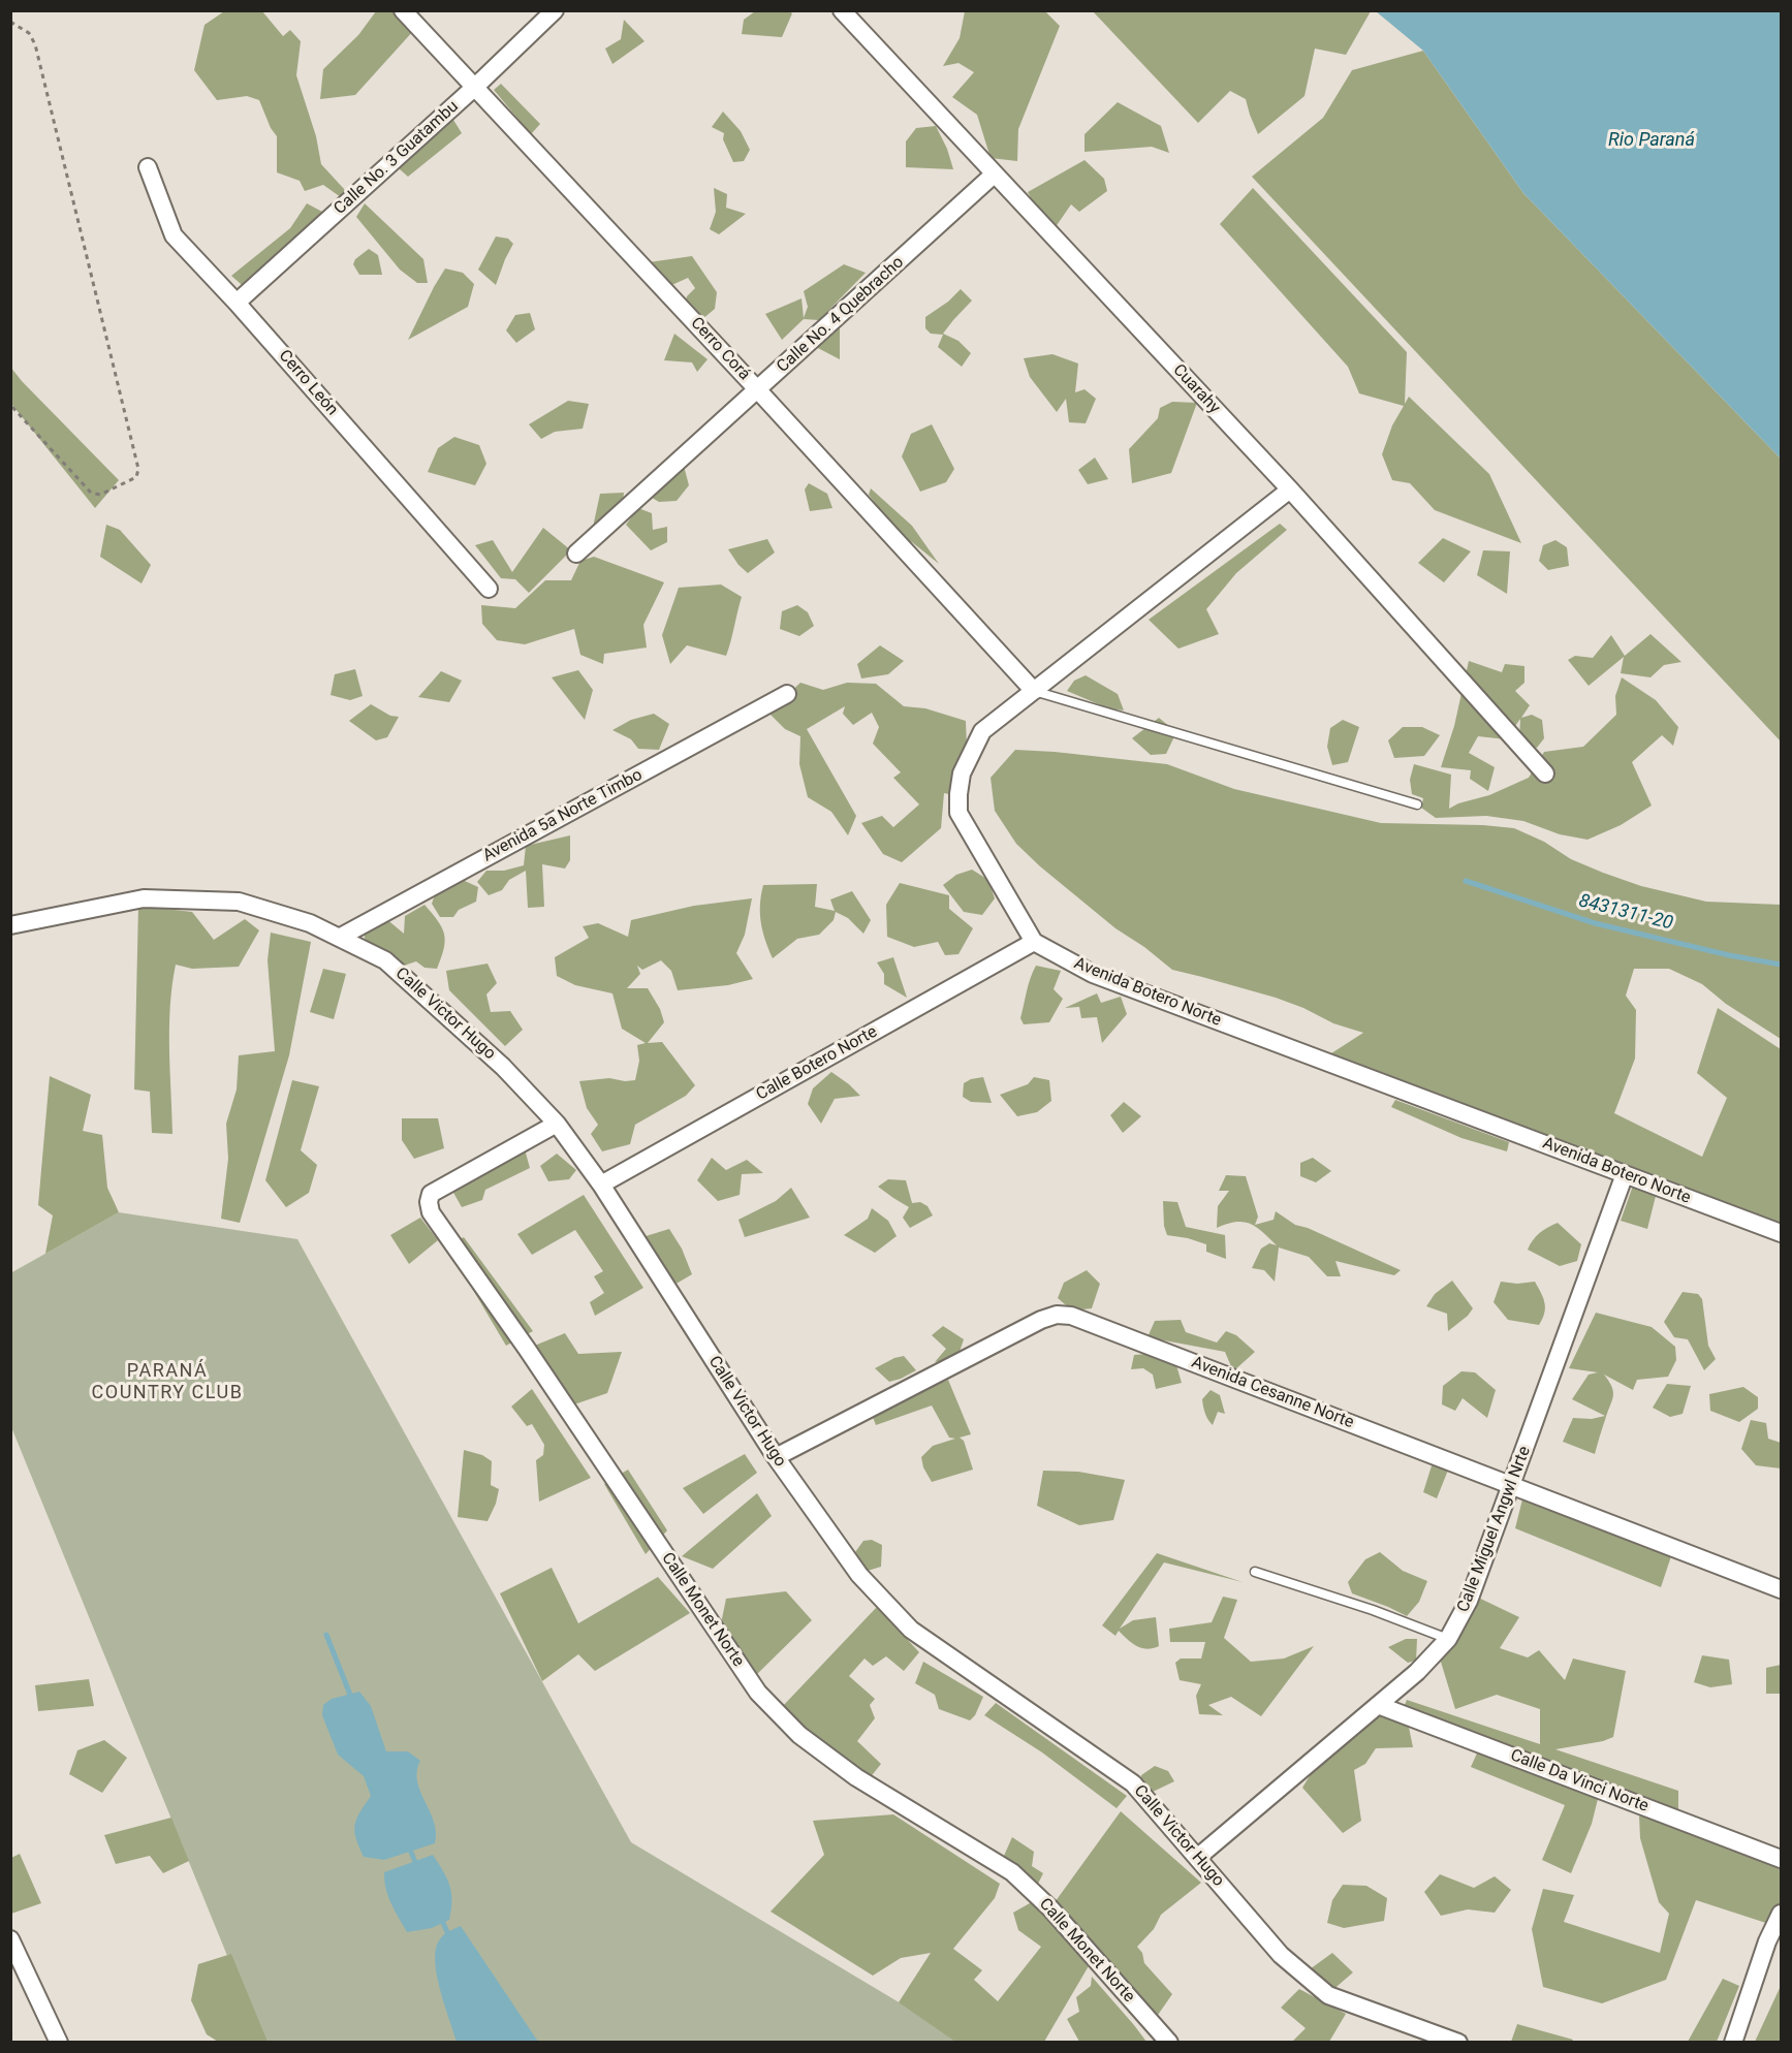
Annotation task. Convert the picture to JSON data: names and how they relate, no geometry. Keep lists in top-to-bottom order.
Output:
{
  "streets": {
    "street": [
      "Calle No. 3 Guatambu",
      "Calle No. 4 Quebracho",
      "Cerro Corá",
      "Cerro León",
      "Cuarahy",
      "Avenida 5a Norte Timbo",
      "Avenida Botero Norte",
      "Calle Victor Hugo",
      "Calle Botero Norte",
      "Avenida Cesanne Norte",
      "Calle Miguel Angwl Nrte",
      "Calle Monet Norte",
      "Calle Da Vinci Norte"
    ]
  },
  "crossings": [
    ["Calle No. 3 Guatambu", "Cerro Corá"],
    ["Calle No. 3 Guatambu", "Cerro León"],
    ["Calle No. 4 Quebracho", "Cerro Corá"],
    ["Calle No. 4 Quebracho", "Cuarahy"],
    ["Avenida 5a Norte Timbo", "Calle Victor Hugo"],
    ["Avenida Botero Norte", "Calle Botero Norte"],
    ["Avenida Botero Norte", "Calle Miguel Angwl Nrte"],
    ["Calle Victor Hugo", "Calle Botero Norte"],
    ["Calle Victor Hugo", "Avenida Cesanne Norte"],
    ["Calle Victor Hugo", "Calle Miguel Angwl Nrte"],
    ["Calle Victor Hugo", "Calle Monet Norte"],
    ["Avenida Cesanne Norte", "Calle Miguel Angwl Nrte"],
    ["Calle Miguel Angwl Nrte", "Calle Da Vinci Norte"]
  ],
  "districts": ["PARANÁ COUNTRY CLUB"],
  "water": ["Rio Paraná", "8431311-20"]
}
